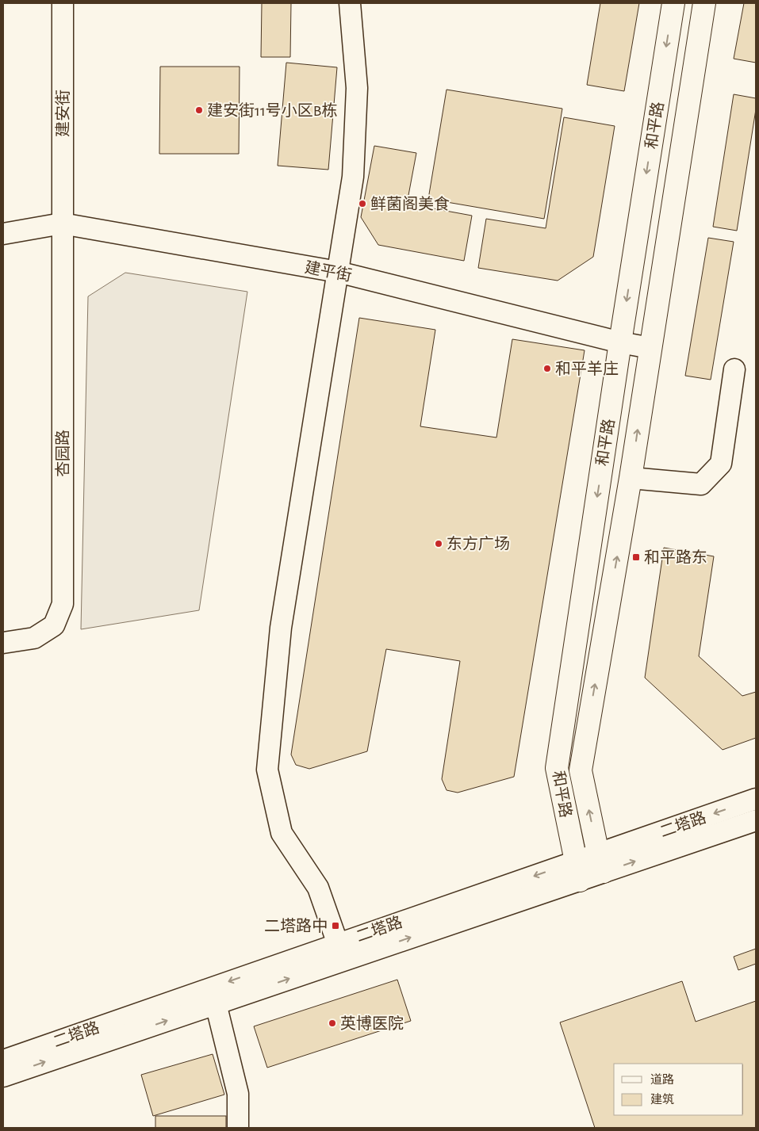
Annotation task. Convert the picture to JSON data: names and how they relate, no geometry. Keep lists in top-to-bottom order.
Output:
{
  "streets": {
    "main road": ["和平路"],
    "street": [
      "建安街",
      "建平街",
      "杏园路",
      "二塔路"
    ]
  },
  "crossings": [
    ["建安街", "建平街"],
    ["建安街", "杏园路"],
    ["和平路", "建平街"],
    ["和平路", "二塔路"],
    ["建平街", "杏园路"]
  ],
  "places": {
    "other": [
      "建安街11号小区B栋",
      "鲜菌阁美食",
      "和平羊庄",
      "东方广场",
      "英博医院"
    ],
    "transit": ["和平路东", "二塔路中"]
  },
  "legend": ["道路", "建筑"]
}
